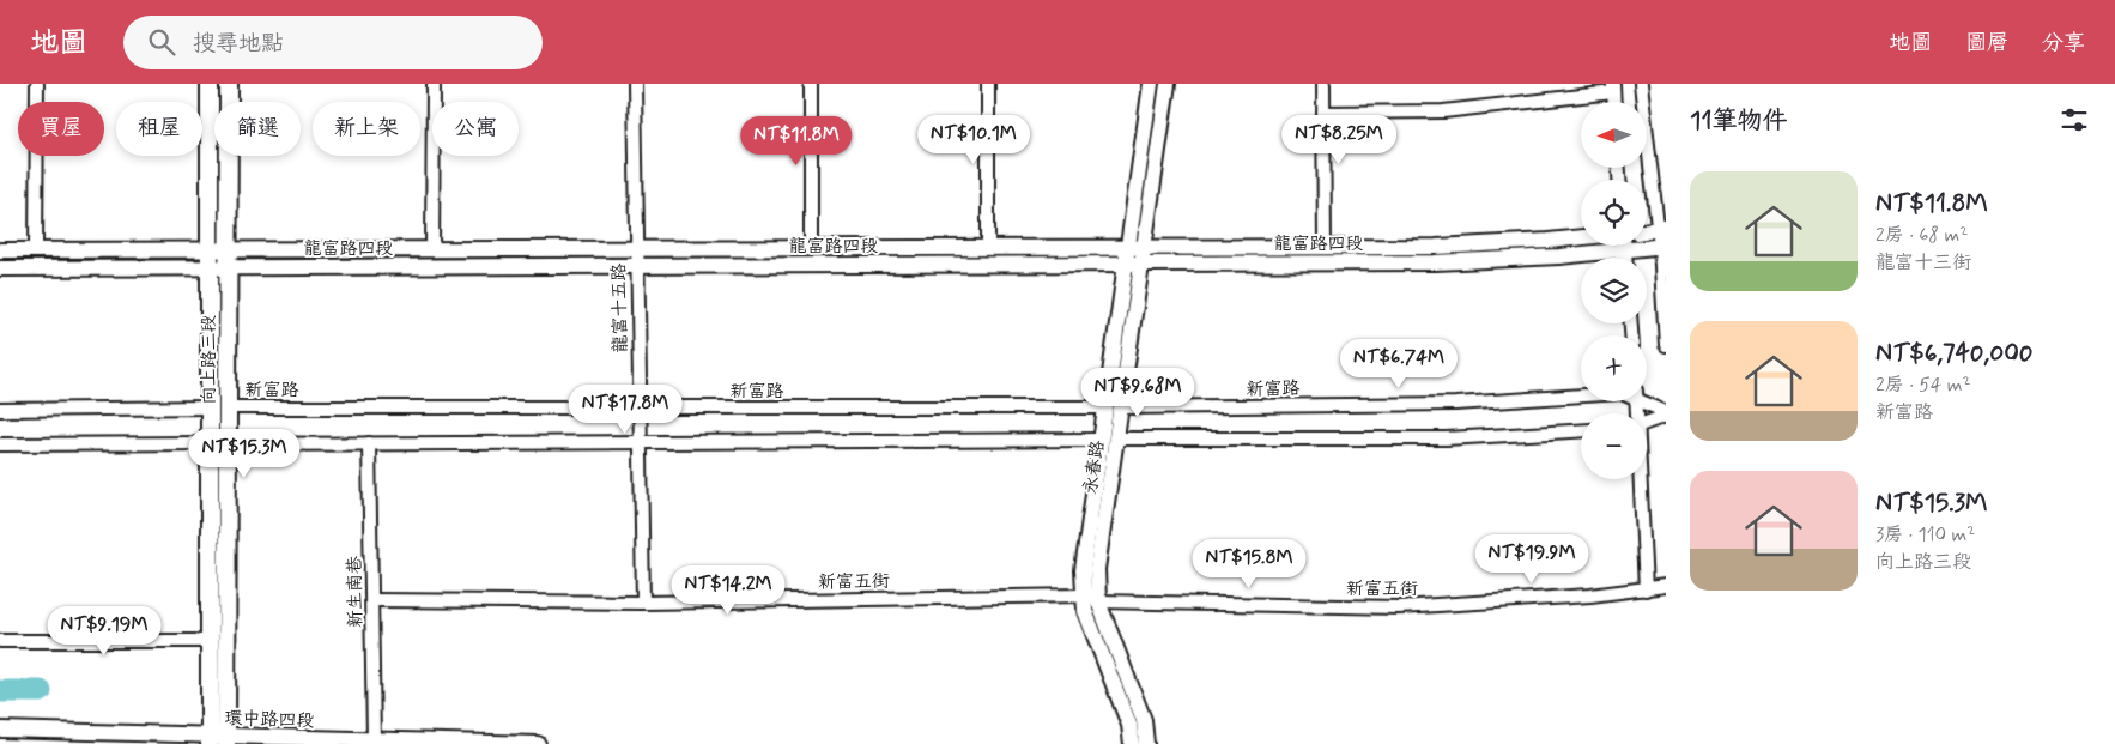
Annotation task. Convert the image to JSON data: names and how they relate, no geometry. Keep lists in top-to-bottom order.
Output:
{
  "streets": {
    "main road": ["向上路三段"],
    "street": [
      "龍富路四段",
      "龍富十五路",
      "新富路",
      "永春路",
      "新富五街",
      "新生南巷",
      "環中路四段"
    ]
  },
  "crossings": [
    ["龍富路四段", "龍富十五路"],
    ["龍富路四段", "向上路三段"],
    ["龍富路四段", "永春路"],
    ["龍富十五路", "新富路"],
    ["龍富十五路", "新富五街"],
    ["向上路三段", "新富路"],
    ["向上路三段", "環中路四段"],
    ["新富路", "永春路"],
    ["永春路", "新富五街"],
    ["新富五街", "新生南巷"],
    ["新生南巷", "環中路四段"]
  ],
  "north": "left",
  "page": {
    "header": "地圖",
    "search": "搜尋地點",
    "nav": ["地圖", "圖層", "分享"],
    "heading": "11筆物件",
    "map_buttons": ["+", "−"],
    "chip": [
      "買屋",
      "租屋",
      "篩選",
      "新上架",
      "公寓"
    ],
    "price": [
      "NT$10.1M",
      "NT$8.25M",
      "NT$11.8M",
      "NT$6.74M",
      "NT$9.68M",
      "NT$17.8M",
      "NT$15.3M",
      "NT$19.9M",
      "NT$15.8M",
      "NT$14.2M",
      "NT$9.19M"
    ],
    "list": [
      {
        "name": "NT$11.8M",
        "note": "2房 · 68 m² · 龍富十三街"
      },
      {
        "name": "NT$6,740,000",
        "note": "2房 · 54 m² · 新富路"
      },
      {
        "name": "NT$15.3M",
        "note": "3房 · 110 m² · 向上路三段"
      }
    ]
  }
}
